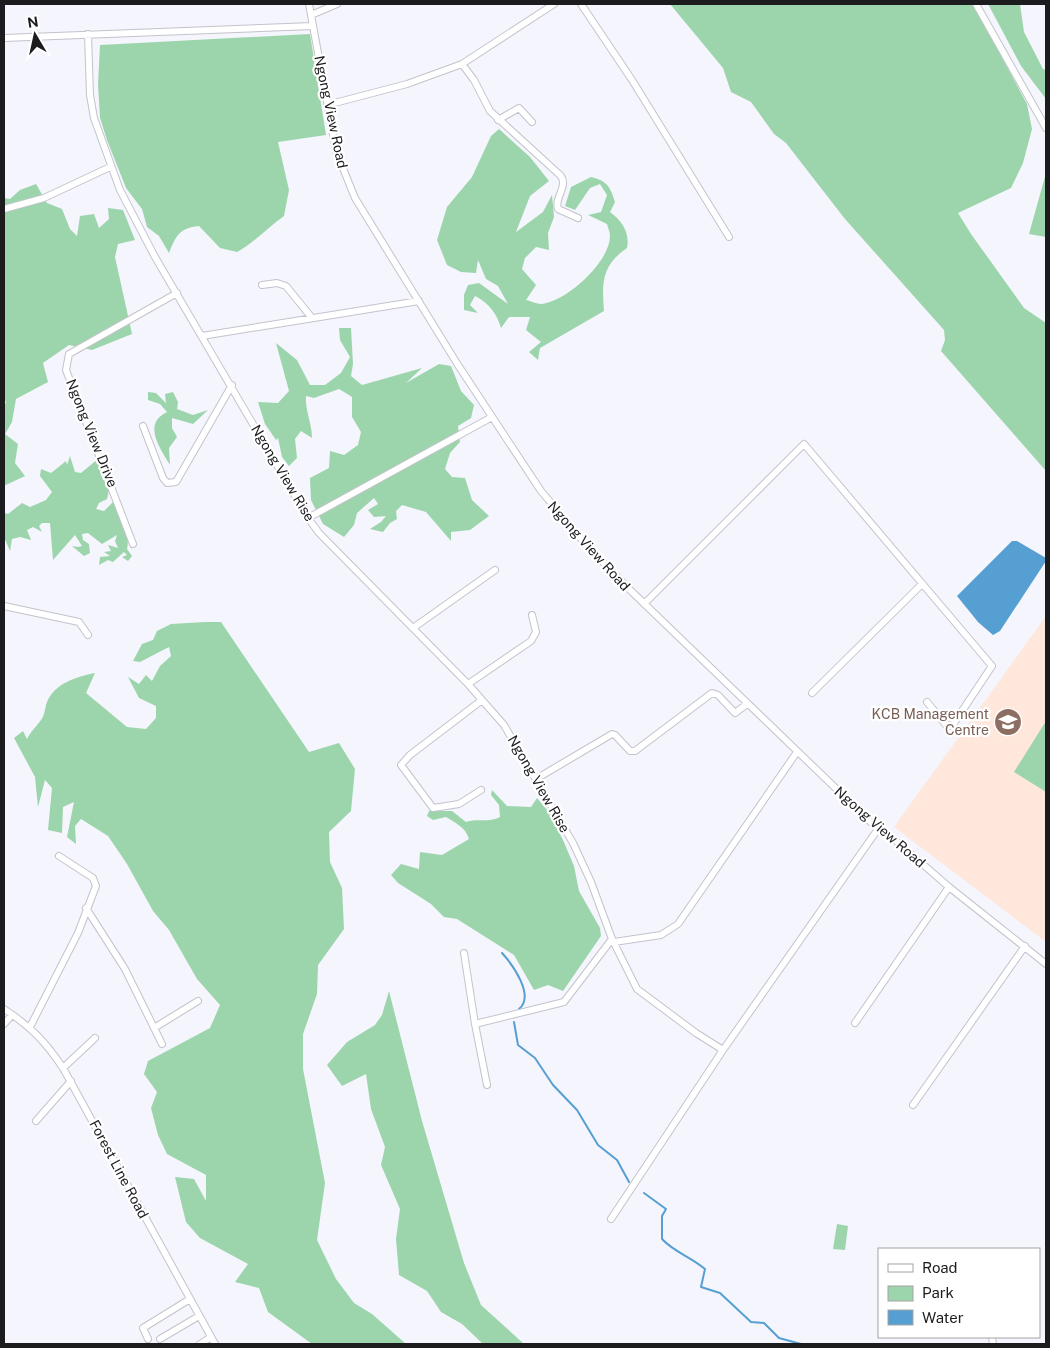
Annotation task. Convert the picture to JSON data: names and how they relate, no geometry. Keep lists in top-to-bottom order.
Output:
{
  "streets": {
    "street": [
      "Ngong View Road",
      "Ngong View Drive",
      "Ngong View Rise",
      "Forest Line Road"
    ]
  },
  "crossings": [
    ["Ngong View Drive", "Ngong View Rise"]
  ],
  "places": {
    "school or university": ["KCB Management Centre"]
  },
  "legend": ["Road", "Park", "Water"],
  "north": "top"
}
